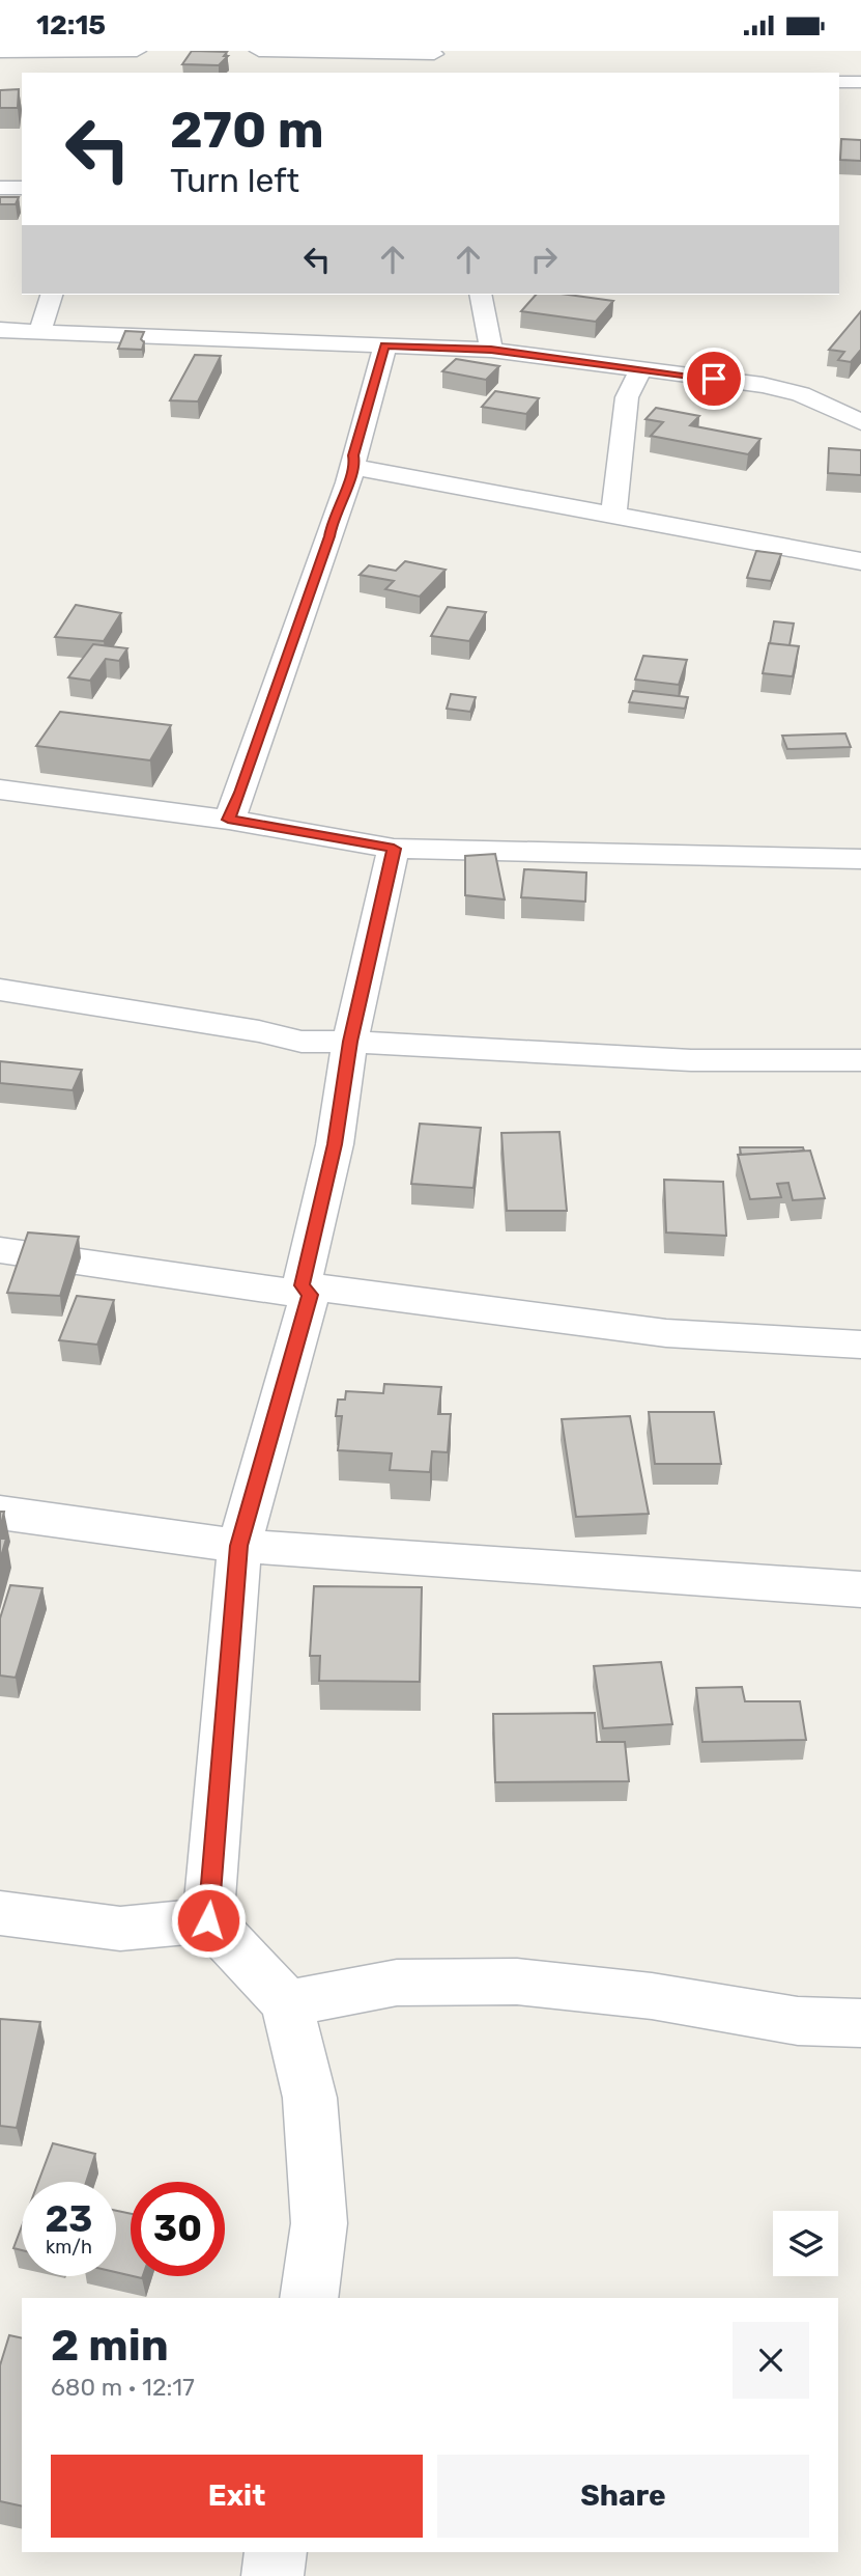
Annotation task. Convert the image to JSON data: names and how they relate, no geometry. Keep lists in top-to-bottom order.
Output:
{
  "page": {
    "status": "12:15",
    "turn": ["270 m", "Turn left"],
    "speed": "23 km/h",
    "limit": "30",
    "heading": ["2 min", "680 m · 12:17"],
    "buttons": ["Exit", "Share"]
  }
}
